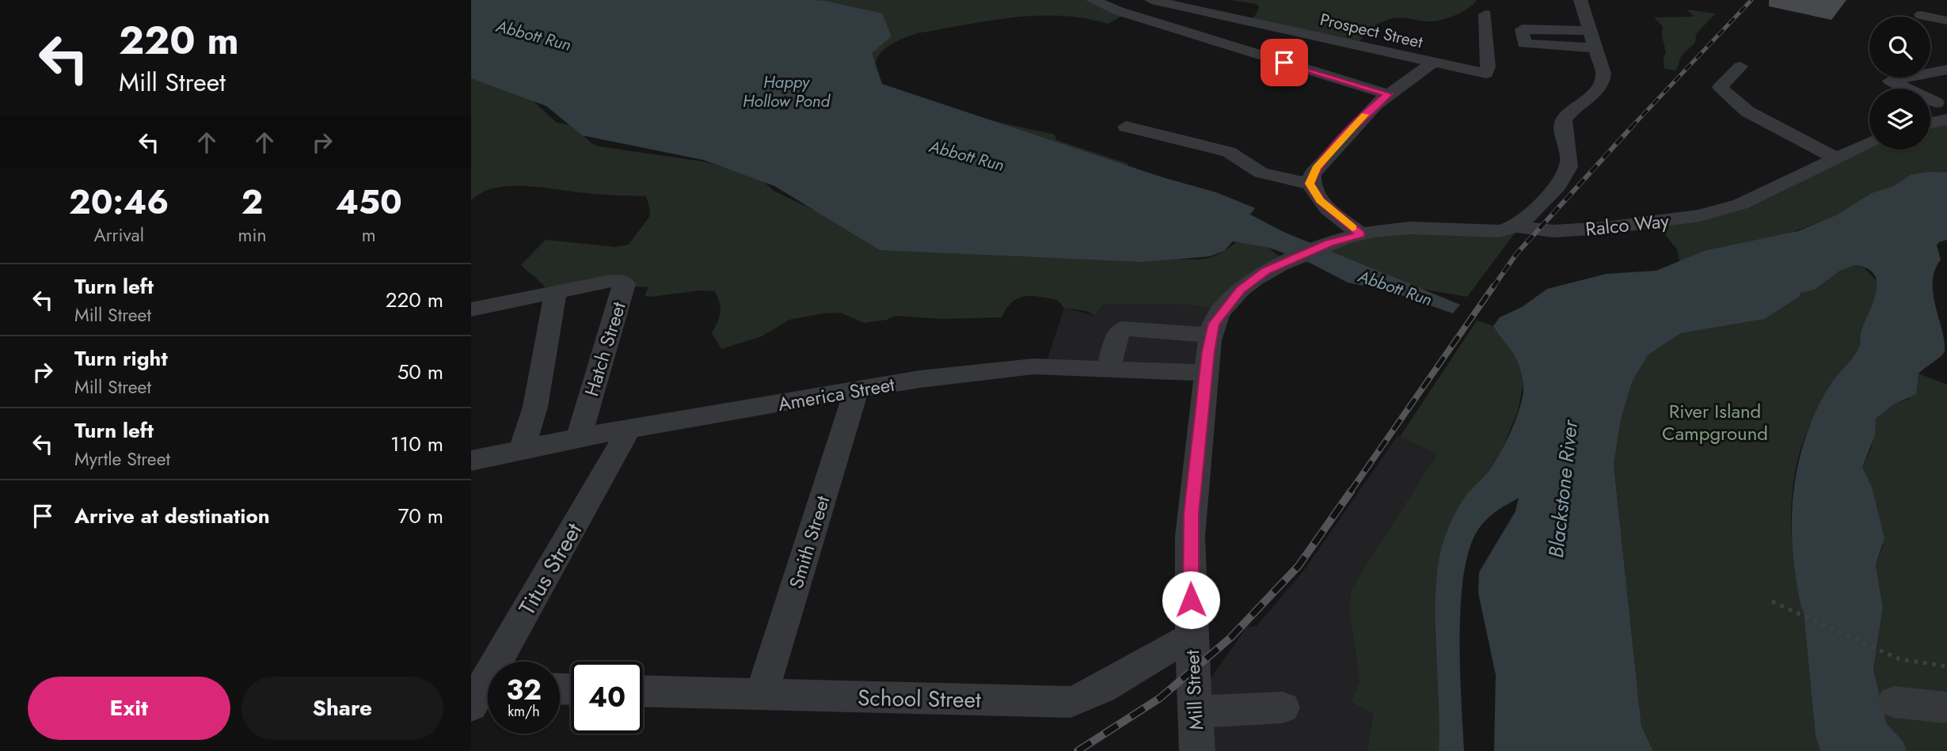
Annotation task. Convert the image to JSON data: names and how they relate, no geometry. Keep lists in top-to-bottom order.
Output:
{
  "streets": {
    "street": [
      "Prospect Street",
      "Ralco Way",
      "Hatch Street",
      "America Street",
      "Smith Street",
      "Titus Street",
      "Mill Street",
      "School Street"
    ]
  },
  "crossings": [
    ["Ralco Way", "Mill Street"],
    ["Hatch Street", "America Street"],
    ["America Street", "Smith Street"],
    ["America Street", "Titus Street"],
    ["America Street", "Mill Street"],
    ["Smith Street", "School Street"],
    ["Mill Street", "School Street"]
  ],
  "water": ["Abbott Run", "Happy Hollow Pond", "Blackstone River"],
  "parks": ["River Island Campground"],
  "page": {
    "turn": ["220 m", "Mill Street"],
    "eta": [
      "20:46",
      "Arrival",
      "2",
      "min",
      "450",
      "m"
    ],
    "list": [
      {
        "name": "Turn left",
        "note": "Mill Street",
        "value": "220 m"
      },
      {
        "name": "Turn right",
        "note": "Mill Street",
        "value": "50 m"
      },
      {
        "name": "Turn left",
        "note": "Myrtle Street",
        "value": "110 m"
      },
      {
        "name": "Arrive at destination",
        "value": "70 m"
      }
    ],
    "speed": "32 km/h",
    "limit": "40",
    "buttons": ["Exit", "Share"]
  }
}
